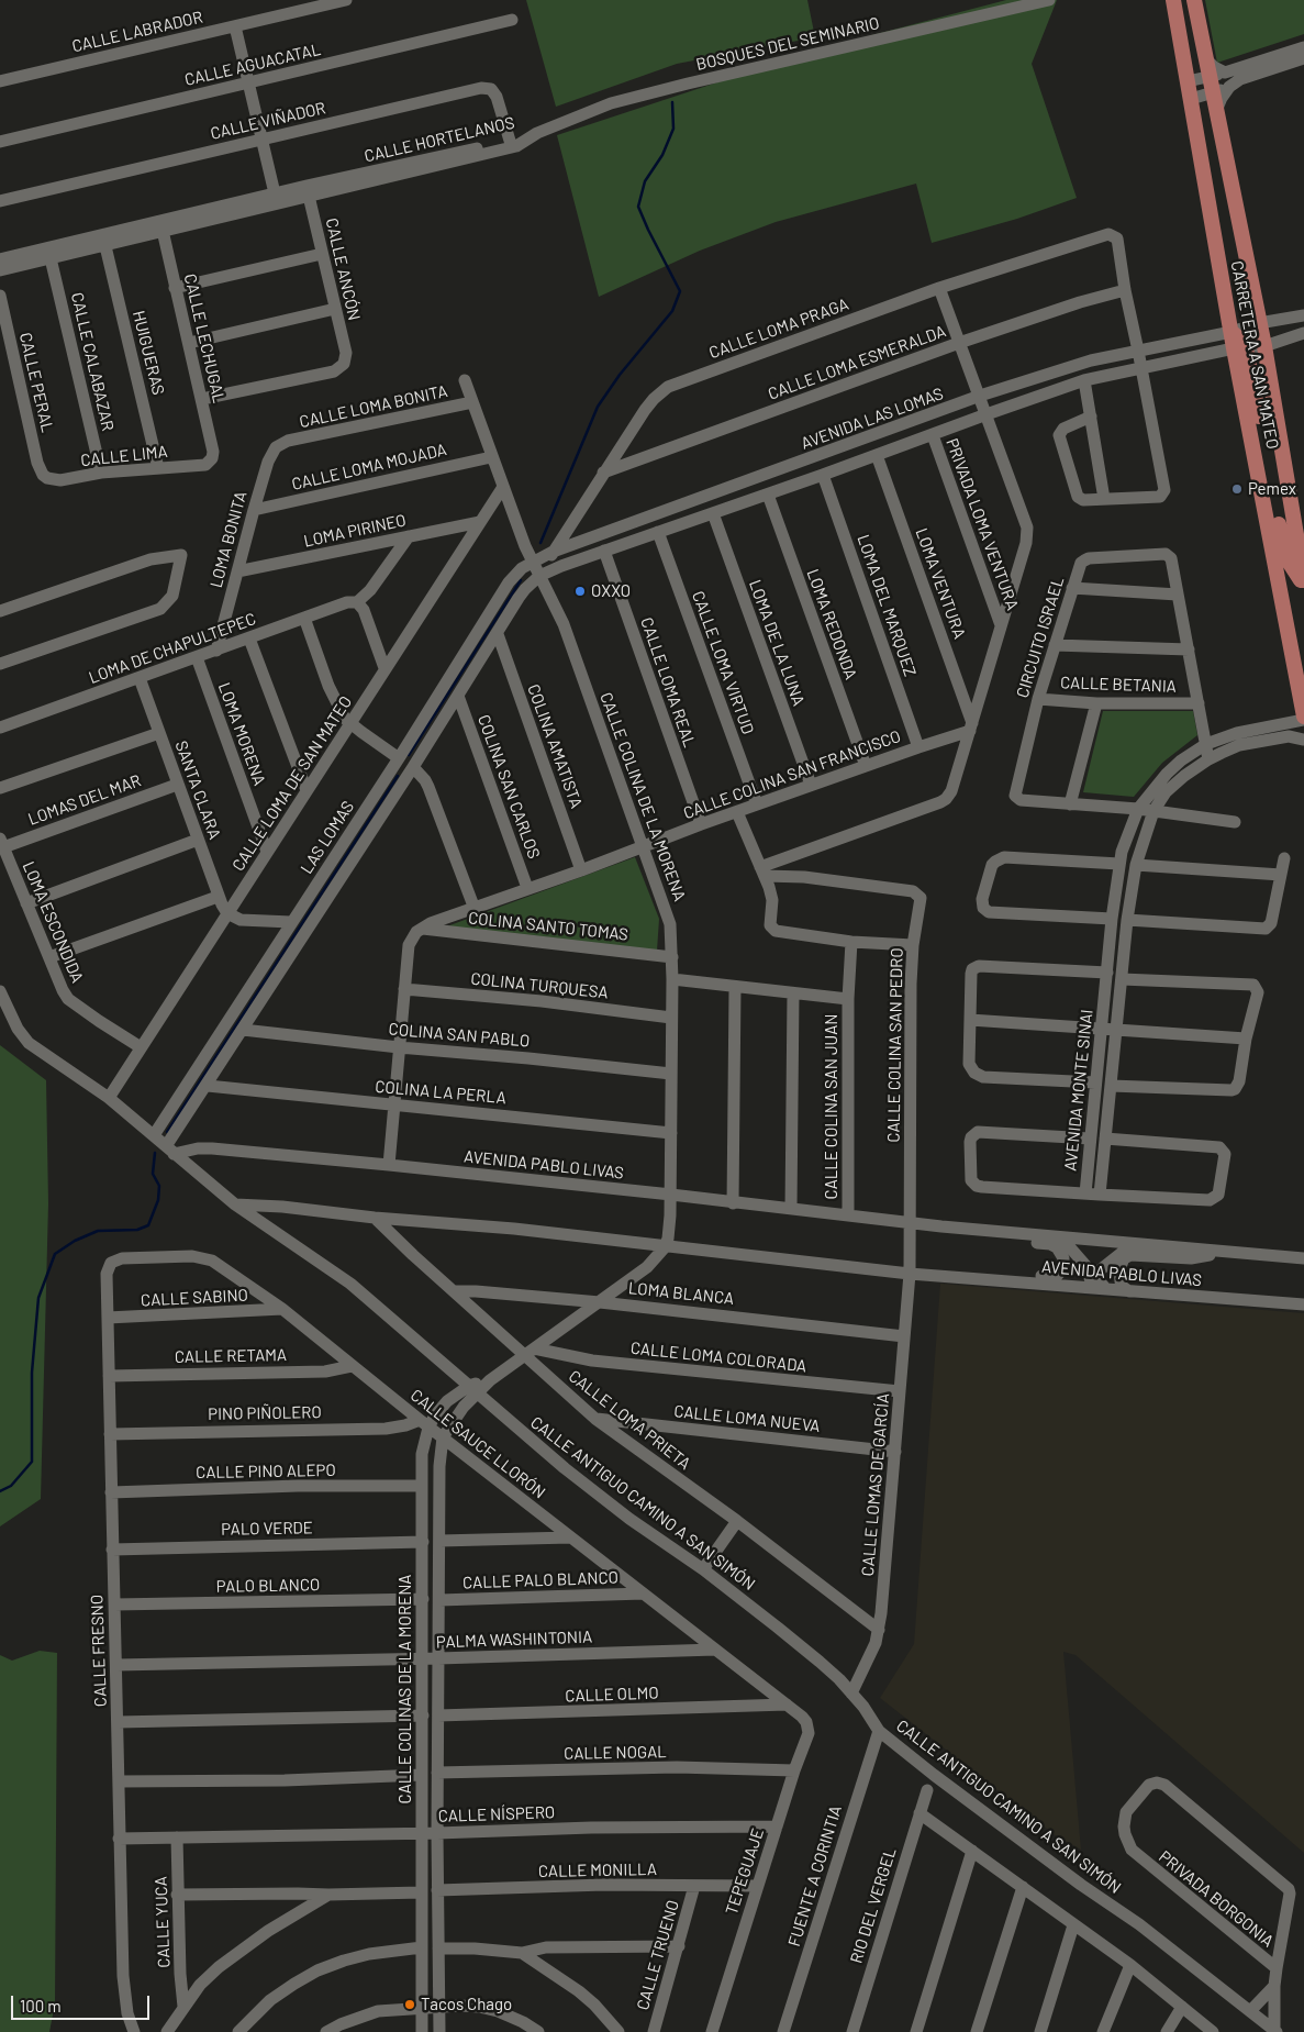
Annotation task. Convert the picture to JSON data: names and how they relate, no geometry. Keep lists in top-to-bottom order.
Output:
{
  "streets": {
    "main road": ["CARRETERA A SAN MATEO"],
    "street": [
      "CALLE LABRADOR",
      "BOSQUES DEL SEMINARIO",
      "CALLE AGUACATAL",
      "CALLE VIÑADOR",
      "CALLE HORTELANOS",
      "CALLE ANCÓN",
      "CALLE LOMA PRAGA",
      "CALLE LECHUGAL",
      "HUIGUERAS",
      "CALLE CALABAZAR",
      "CALLE LOMA ESMERALDA",
      "CALLE PERAL",
      "CALLE LOMA BONITA",
      "AVENIDA LAS LOMAS",
      "CALLE LIMA",
      "CALLE LOMA MOJADA",
      "PRIVADA LOMA VENTURA",
      "LOMA PIRINEO",
      "LOMA BONITA",
      "LOMA VENTURA",
      "LOMA DEL MARQUEZ",
      "LOMA REDONDA",
      "CIRCUITO ISRAEL",
      "LOMA DE LA LUNA",
      "LOMA DE CHAPULTEPEC",
      "CALLE LOMA VIRTUD",
      "CALLE LOMA REAL",
      "CALLE BETANIA",
      "LOMA MORENA",
      "COLINA AMATISTA",
      "CALLE COLINA SAN FRANCISCO",
      "CALLE LOMA DE SAN MATEO",
      "COLINA SAN CARLOS",
      "SANTA CLARA",
      "CALLE COLINA DE LA MORENA",
      "LOMAS DEL MAR",
      "LAS LOMAS",
      "LOMA ESCONDIDA",
      "COLINA SANTO TOMAS",
      "COLINA TURQUESA",
      "COLINA SAN PABLO",
      "CALLE COLINA SAN PEDRO",
      "AVENIDA MONTE SINAI",
      "COLINA LA PERLA",
      "CALLE COLINA SAN JUAN",
      "AVENIDA PABLO LIVAS",
      "LOMA BLANCA",
      "CALLE SABINO",
      "CALLE RETAMA",
      "CALLE LOMA COLORADA",
      "PINO PIÑOLERO",
      "CALLE LOMA NUEVA",
      "CALLE LOMA PRIETA",
      "CALLE SAUCE LLORÓN",
      "CALLE PINO ALEPO",
      "CALLE LOMAS DE GARCÍA",
      "CALLE ANTIGUO CAMINO A SAN SIMÓN",
      "PALO VERDE",
      "CALLE PALO BLANCO",
      "PALO BLANCO",
      "PALMA WASHINTONIA",
      "CALLE FRESNO",
      "CALLE COLINAS DE LA MORENA",
      "CALLE OLMO",
      "CALLE NOGAL",
      "CALLE NÍSPERO",
      "CALLE MONILLA",
      "TEPEGUAJE",
      "FUENTE A CORINTIA",
      "PRIVADA BORGONIA",
      "RIO DEL VERGEL",
      "CALLE YUCA",
      "CALLE TRUENO"
    ]
  },
  "crossings": [
    ["BOSQUES DEL SEMINARIO", "CALLE HORTELANOS"],
    ["CALLE VIÑADOR", "CALLE HORTELANOS"],
    ["CALLE HORTELANOS", "CALLE ANCÓN"],
    ["CALLE HORTELANOS", "CALLE LECHUGAL"],
    ["CALLE HORTELANOS", "HUIGUERAS"],
    ["CALLE HORTELANOS", "CALLE CALABAZAR"],
    ["CALLE ANCÓN", "CALLE LECHUGAL"],
    ["CALLE LOMA PRAGA", "CALLE LOMA ESMERALDA"],
    ["CALLE LOMA PRAGA", "AVENIDA LAS LOMAS"],
    ["CALLE LOMA PRAGA", "CALLE COLINA DE LA MORENA"],
    ["CALLE LOMA PRAGA", "LAS LOMAS"],
    ["CALLE LECHUGAL", "CALLE LIMA"],
    ["HUIGUERAS", "CALLE LIMA"],
    ["CARRETERA A SAN MATEO", "AVENIDA LAS LOMAS"],
    ["CARRETERA A SAN MATEO", "AVENIDA MONTE SINAI"],
    ["CALLE CALABAZAR", "CALLE LIMA"],
    ["CALLE PERAL", "CALLE LIMA"],
    ["CALLE LOMA BONITA", "LOMA BONITA"],
    ["CALLE LOMA BONITA", "CALLE COLINA DE LA MORENA"],
    ["AVENIDA LAS LOMAS", "CALLE COLINA DE LA MORENA"],
    ["AVENIDA LAS LOMAS", "LAS LOMAS"],
    ["CALLE LOMA MOJADA", "LOMA BONITA"],
    ["CALLE LOMA MOJADA", "CALLE COLINA DE LA MORENA"],
    ["LOMA PIRINEO", "LOMA BONITA"],
    ["LOMA PIRINEO", "CALLE LOMA DE SAN MATEO"],
    ["LOMA BONITA", "LOMA DE CHAPULTEPEC"],
    ["LOMA VENTURA", "CALLE COLINA SAN FRANCISCO"],
    ["LOMA DEL MARQUEZ", "CALLE COLINA SAN FRANCISCO"],
    ["LOMA REDONDA", "CALLE COLINA SAN FRANCISCO"],
    ["CIRCUITO ISRAEL", "CALLE BETANIA"],
    ["CIRCUITO ISRAEL", "AVENIDA MONTE SINAI"],
    ["LOMA DE LA LUNA", "CALLE COLINA SAN FRANCISCO"],
    ["LOMA DE CHAPULTEPEC", "LOMA MORENA"],
    ["LOMA DE CHAPULTEPEC", "SANTA CLARA"],
    ["CALLE LOMA VIRTUD", "CALLE COLINA SAN FRANCISCO"],
    ["CALLE LOMA REAL", "CALLE COLINA SAN FRANCISCO"],
    ["LOMA MORENA", "CALLE LOMA DE SAN MATEO"],
    ["COLINA AMATISTA", "CALLE COLINA SAN FRANCISCO"],
    ["COLINA AMATISTA", "LAS LOMAS"],
    ["CALLE COLINA SAN FRANCISCO", "COLINA SAN CARLOS"],
    ["CALLE COLINA SAN FRANCISCO", "CALLE COLINA DE LA MORENA"],
    ["CALLE COLINA SAN FRANCISCO", "COLINA SANTO TOMAS"],
    ["CALLE LOMA DE SAN MATEO", "SANTA CLARA"],
    ["CALLE LOMA DE SAN MATEO", "CALLE COLINA DE LA MORENA"],
    ["CALLE LOMA DE SAN MATEO", "LOMA ESCONDIDA"],
    ["CALLE LOMA DE SAN MATEO", "CALLE ANTIGUO CAMINO A SAN SIMÓN"],
    ["COLINA SAN CARLOS", "LAS LOMAS"],
    ["SANTA CLARA", "LOMAS DEL MAR"],
    ["CALLE COLINA DE LA MORENA", "LAS LOMAS"],
    ["CALLE COLINA DE LA MORENA", "COLINA SANTO TOMAS"],
    ["CALLE COLINA DE LA MORENA", "COLINA TURQUESA"],
    ["CALLE COLINA DE LA MORENA", "COLINA SAN PABLO"],
    ["CALLE COLINA DE LA MORENA", "COLINA LA PERLA"],
    ["CALLE COLINA DE LA MORENA", "CALLE COLINA SAN JUAN"],
    ["CALLE COLINA DE LA MORENA", "AVENIDA PABLO LIVAS"],
    ["CALLE COLINA DE LA MORENA", "CALLE COLINAS DE LA MORENA"],
    ["LOMAS DEL MAR", "LOMA ESCONDIDA"],
    ["LAS LOMAS", "COLINA SAN PABLO"],
    ["LAS LOMAS", "COLINA LA PERLA"],
    ["LAS LOMAS", "AVENIDA PABLO LIVAS"],
    ["LAS LOMAS", "CALLE ANTIGUO CAMINO A SAN SIMÓN"],
    ["CALLE COLINA SAN PEDRO", "AVENIDA PABLO LIVAS"],
    ["CALLE COLINA SAN PEDRO", "CALLE LOMAS DE GARCÍA"],
    ["CALLE COLINA SAN JUAN", "AVENIDA PABLO LIVAS"],
    ["AVENIDA PABLO LIVAS", "CALLE LOMAS DE GARCÍA"],
    ["AVENIDA PABLO LIVAS", "CALLE ANTIGUO CAMINO A SAN SIMÓN"],
    ["LOMA BLANCA", "CALLE LOMA PRIETA"],
    ["LOMA BLANCA", "CALLE LOMAS DE GARCÍA"],
    ["LOMA BLANCA", "CALLE COLINAS DE LA MORENA"],
    ["CALLE SABINO", "CALLE SAUCE LLORÓN"],
    ["CALLE SABINO", "CALLE FRESNO"],
    ["CALLE RETAMA", "CALLE SAUCE LLORÓN"],
    ["CALLE RETAMA", "CALLE FRESNO"],
    ["CALLE LOMA COLORADA", "CALLE LOMA PRIETA"],
    ["CALLE LOMA COLORADA", "CALLE LOMAS DE GARCÍA"],
    ["CALLE LOMA COLORADA", "CALLE COLINAS DE LA MORENA"],
    ["PINO PIÑOLERO", "CALLE SAUCE LLORÓN"],
    ["PINO PIÑOLERO", "CALLE FRESNO"],
    ["PINO PIÑOLERO", "CALLE COLINAS DE LA MORENA"],
    ["CALLE LOMA NUEVA", "CALLE LOMA PRIETA"],
    ["CALLE LOMA NUEVA", "CALLE LOMAS DE GARCÍA"],
    ["CALLE LOMA PRIETA", "CALLE LOMAS DE GARCÍA"],
    ["CALLE LOMA PRIETA", "CALLE COLINAS DE LA MORENA"],
    ["CALLE SAUCE LLORÓN", "CALLE PALO BLANCO"],
    ["CALLE SAUCE LLORÓN", "PALMA WASHINTONIA"],
    ["CALLE SAUCE LLORÓN", "CALLE FRESNO"],
    ["CALLE SAUCE LLORÓN", "CALLE COLINAS DE LA MORENA"],
    ["CALLE SAUCE LLORÓN", "CALLE OLMO"],
    ["CALLE SAUCE LLORÓN", "TEPEGUAJE"],
    ["CALLE PINO ALEPO", "CALLE FRESNO"],
    ["CALLE PINO ALEPO", "CALLE COLINAS DE LA MORENA"],
    ["CALLE LOMAS DE GARCÍA", "CALLE ANTIGUO CAMINO A SAN SIMÓN"],
    ["CALLE ANTIGUO CAMINO A SAN SIMÓN", "CALLE COLINAS DE LA MORENA"],
    ["CALLE ANTIGUO CAMINO A SAN SIMÓN", "FUENTE A CORINTIA"],
    ["PALO VERDE", "CALLE FRESNO"],
    ["PALO VERDE", "CALLE COLINAS DE LA MORENA"],
    ["CALLE PALO BLANCO", "CALLE COLINAS DE LA MORENA"],
    ["PALO BLANCO", "CALLE FRESNO"],
    ["PALO BLANCO", "CALLE COLINAS DE LA MORENA"],
    ["PALMA WASHINTONIA", "CALLE FRESNO"],
    ["PALMA WASHINTONIA", "CALLE COLINAS DE LA MORENA"],
    ["CALLE FRESNO", "CALLE NÍSPERO"],
    ["CALLE COLINAS DE LA MORENA", "CALLE OLMO"],
    ["CALLE COLINAS DE LA MORENA", "CALLE NOGAL"],
    ["CALLE COLINAS DE LA MORENA", "CALLE NÍSPERO"],
    ["CALLE COLINAS DE LA MORENA", "CALLE MONILLA"],
    ["CALLE NOGAL", "TEPEGUAJE"],
    ["CALLE NÍSPERO", "TEPEGUAJE"],
    ["CALLE NÍSPERO", "CALLE YUCA"],
    ["CALLE MONILLA", "TEPEGUAJE"],
    ["CALLE MONILLA", "CALLE TRUENO"]
  ],
  "places": ["Pemex", "OXXO", "Tacos Chago"],
  "scale_bar": "100 m"
}
